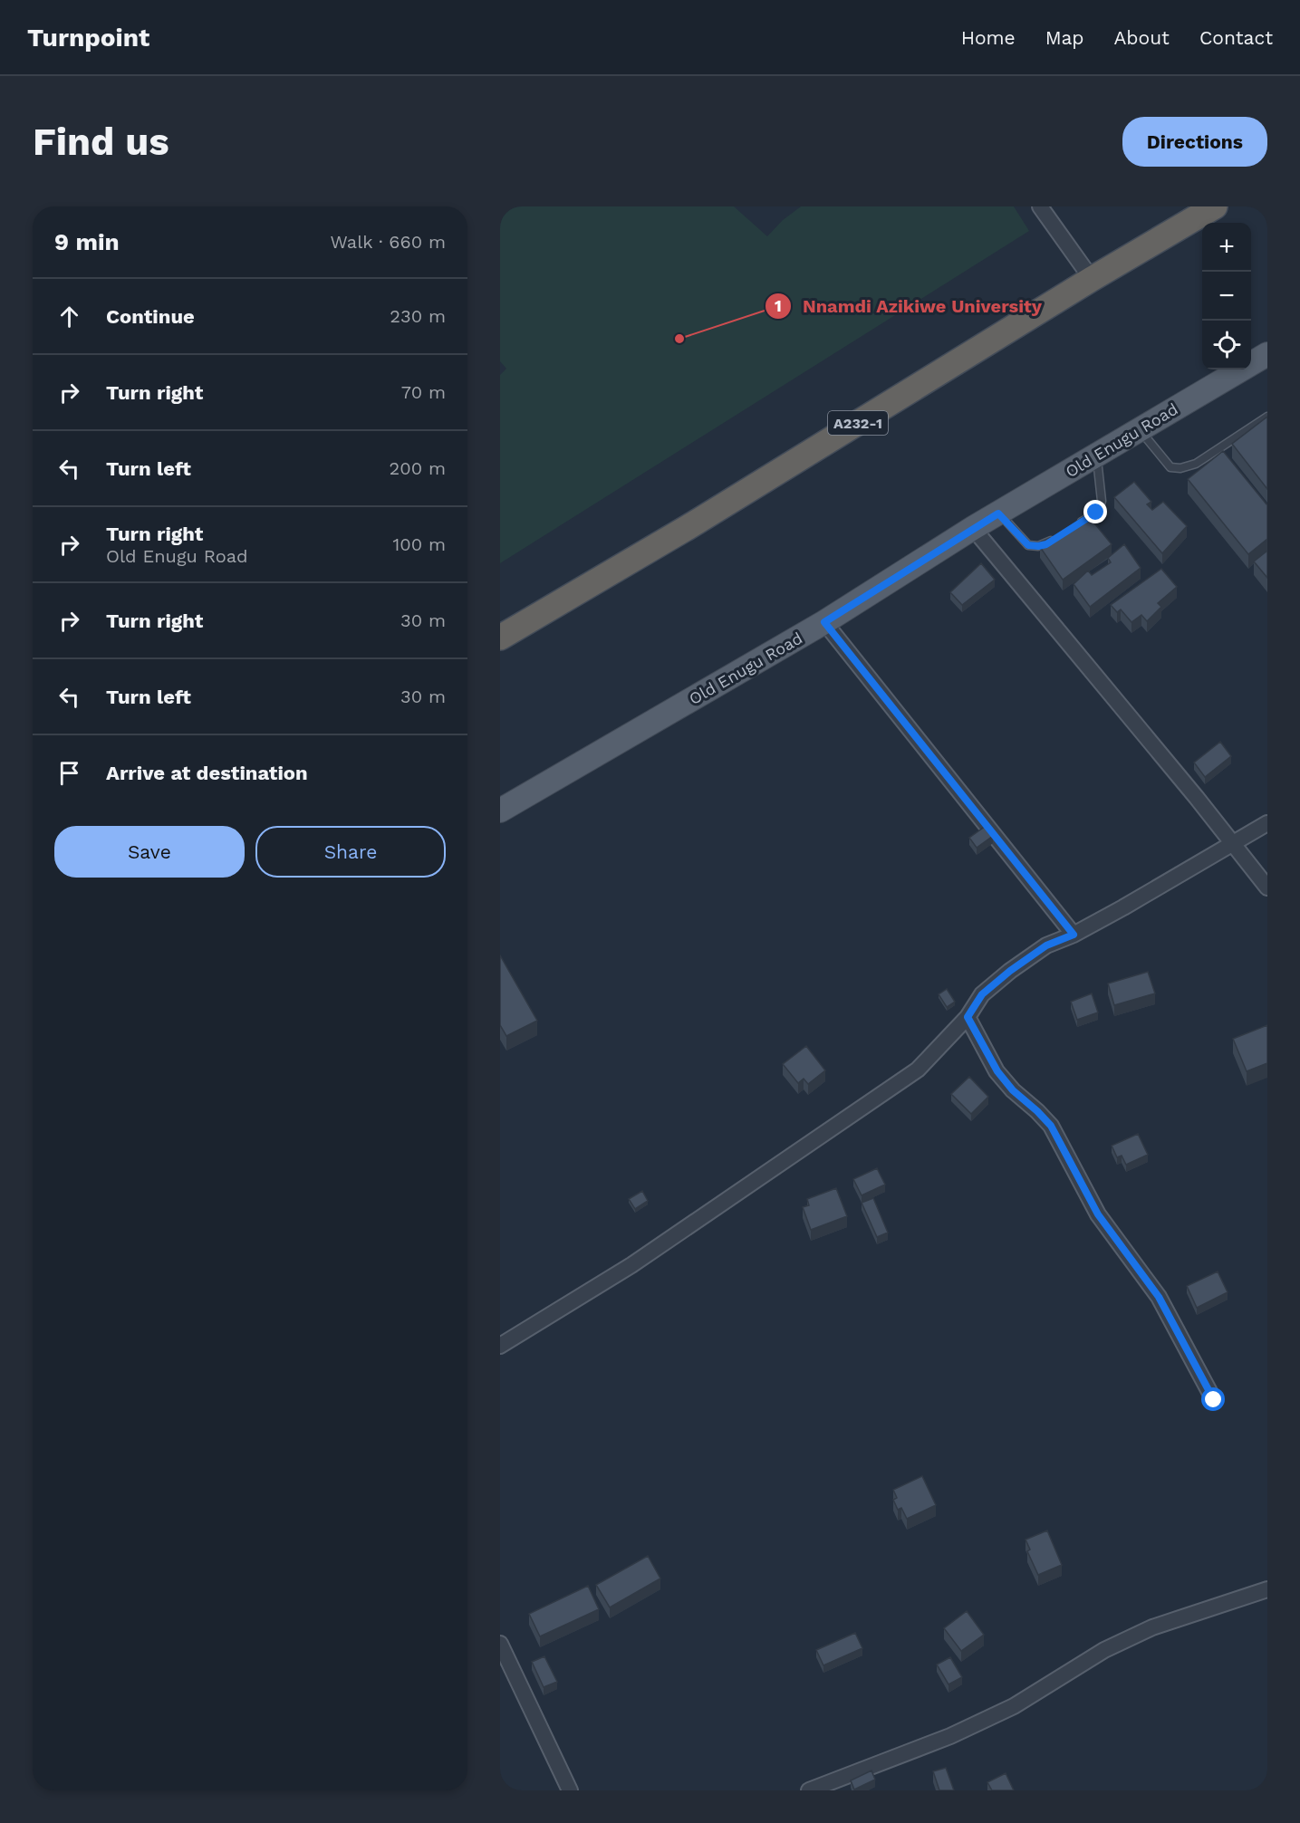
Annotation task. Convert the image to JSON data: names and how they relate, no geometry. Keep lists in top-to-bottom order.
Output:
{
  "streets": {
    "highway": ["A232-1"],
    "main road": ["Old Enugu Road"]
  },
  "places": ["Nnamdi Azikiwe University"],
  "page": {
    "header": "Turnpoint",
    "nav": [
      "Home",
      "Map",
      "About",
      "Contact"
    ],
    "buttons": [
      "Directions",
      ["Save", "Share"]
    ],
    "title": "Find us",
    "heading": ["9 min", "Walk · 660 m"],
    "map_buttons": ["+", "−"],
    "list": [
      ["Continue", "230 m"],
      ["Turn right", "70 m"],
      ["Turn left", "200 m"],
      ["Turn right", "Old Enugu Road", "100 m"],
      ["Turn right", "30 m"],
      ["Turn left", "30 m"],
      "Arrive at destination"
    ]
  }
}
